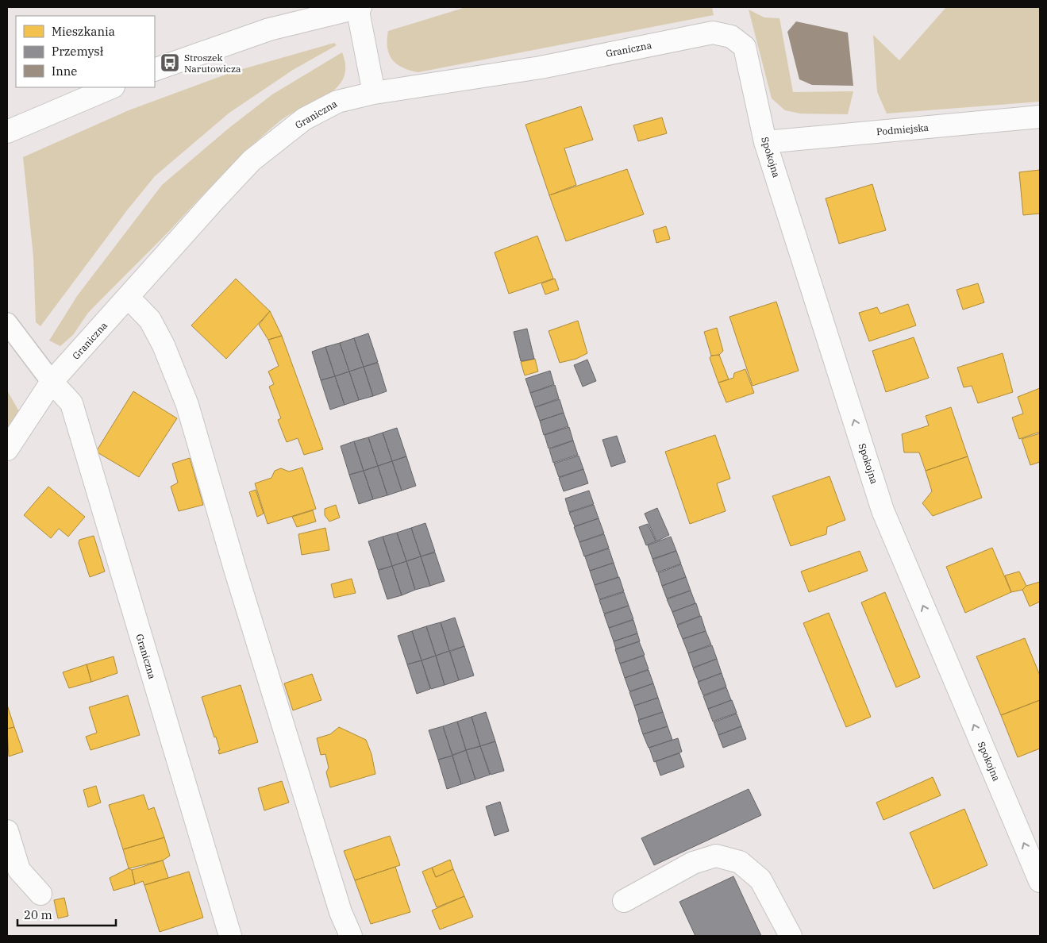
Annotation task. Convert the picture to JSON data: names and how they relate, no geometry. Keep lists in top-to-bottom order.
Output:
{
  "streets": {
    "street": ["Graniczna", "Podmiejska", "Spokojna"]
  },
  "crossings": [
    ["Graniczna", "Spokojna"],
    ["Podmiejska", "Spokojna"]
  ],
  "one_way": ["Spokojna"],
  "places": {
    "bus stop": ["Stroszek Narutowicza"]
  },
  "legend": ["Mieszkania", "Przemysł", "Inne"],
  "scale_bar": "20 m"
}
